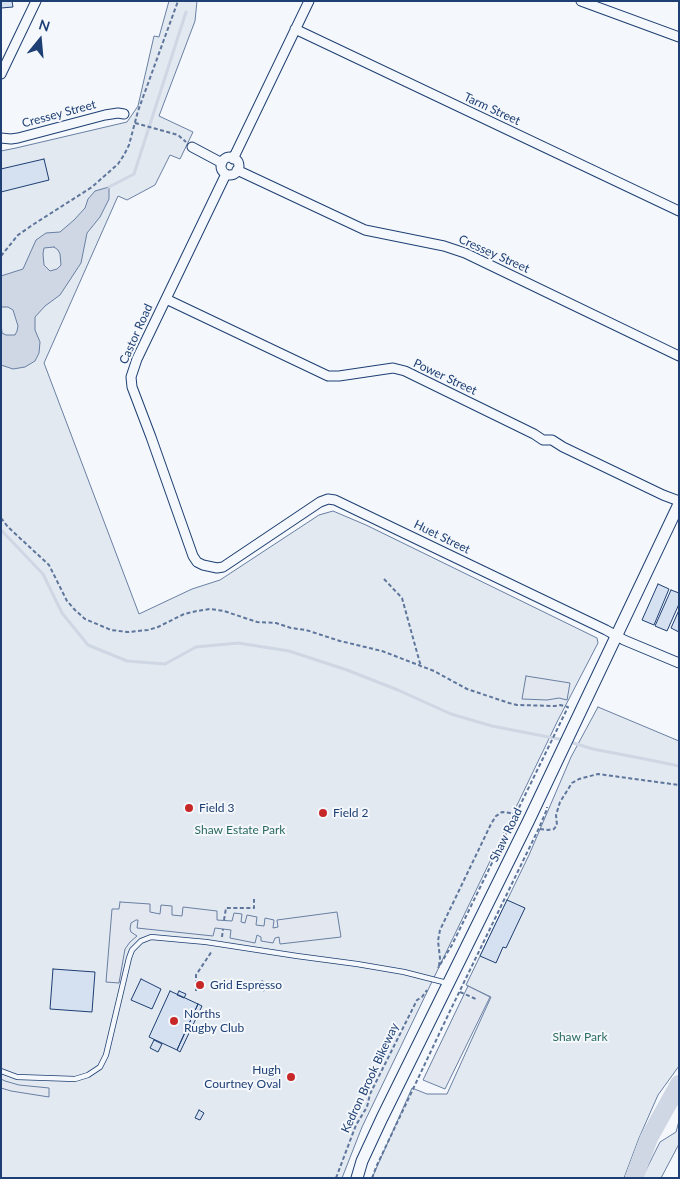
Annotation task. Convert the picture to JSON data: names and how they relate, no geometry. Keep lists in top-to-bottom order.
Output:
{
  "streets": {
    "street": [
      "Tarm Street",
      "Cressey Street",
      "Castor Road",
      "Power Street",
      "Huet Street",
      "Shaw Road"
    ],
    "path": ["Kedron Brook Bikeway"]
  },
  "crossings": [
    ["Cressey Street", "Castor Road"],
    ["Castor Road", "Power Street"],
    ["Castor Road", "Huet Street"],
    ["Power Street", "Shaw Road"],
    ["Huet Street", "Shaw Road"]
  ],
  "parks": ["Shaw Estate Park", "Shaw Park"],
  "places": [
    "Field 3",
    "Field 2",
    "Grid Espresso",
    "Norths Rugby Club",
    "Hugh Courtney Oval"
  ],
  "north": "top"
}
